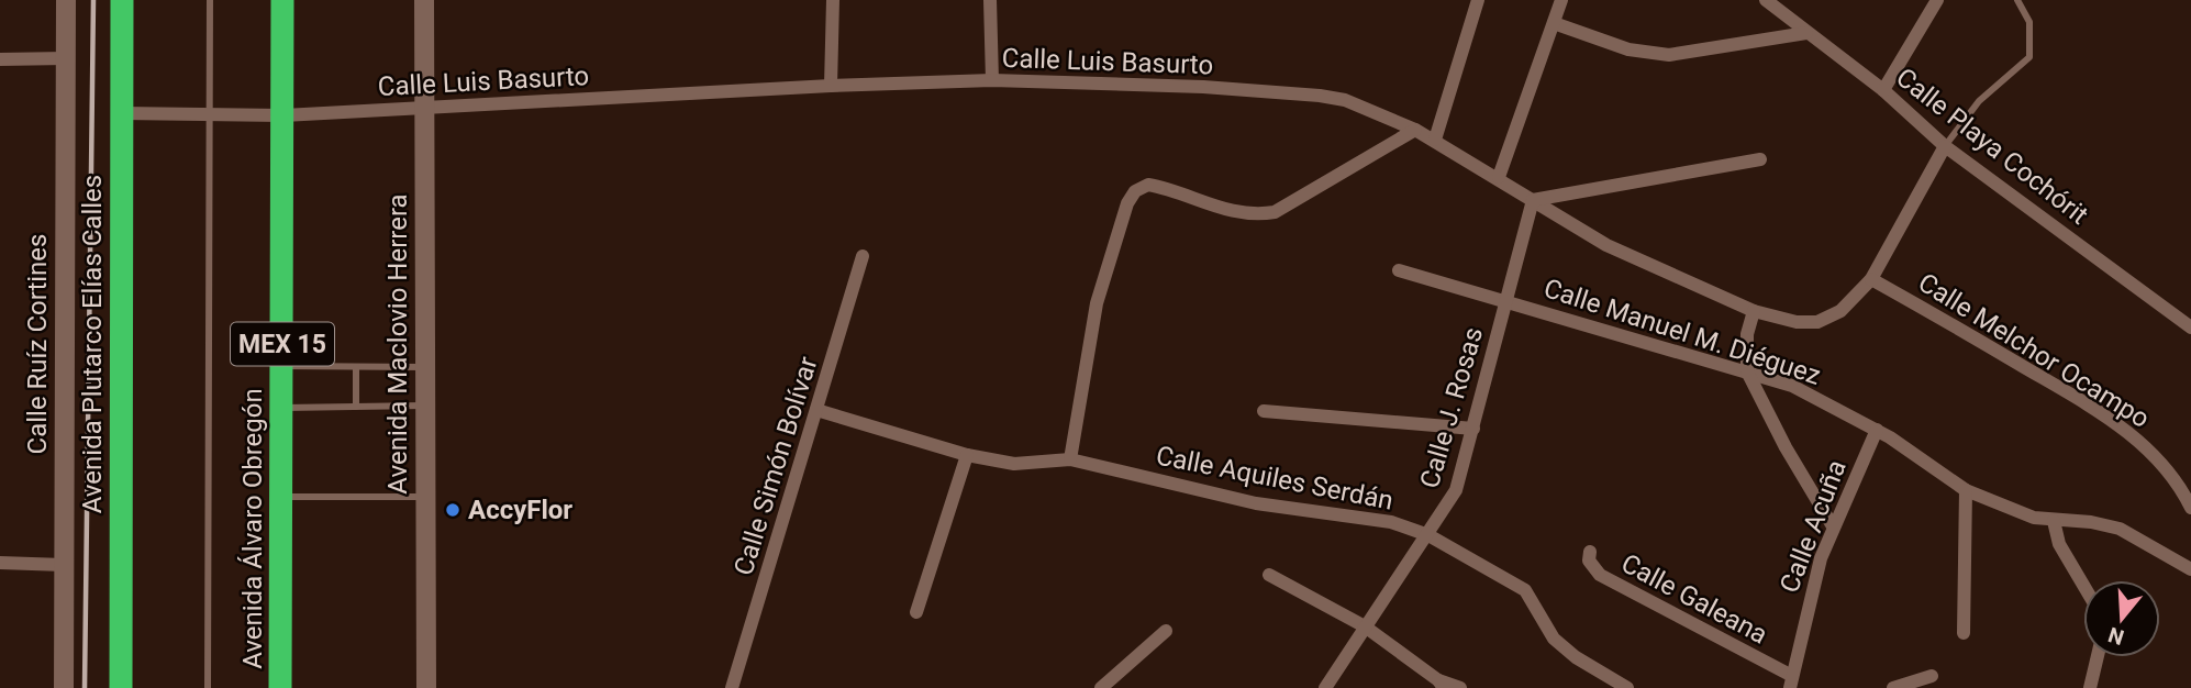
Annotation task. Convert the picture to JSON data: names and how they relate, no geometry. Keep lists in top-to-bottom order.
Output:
{
  "streets": {
    "highway": ["Avenida Plutarco Elías Calles", "MEX 15", "Avenida Álvaro Obregón"],
    "street": [
      "Calle Luis Basurto",
      "Calle Playa Cochórit",
      "Calle Manuel M. Diéguez",
      "Calle Ruíz Cortines",
      "Avenida Maclovio Herrera",
      "Calle Melchor Ocampo",
      "Calle J. Rosas",
      "Calle Simón Bolívar",
      "Calle Aquiles Serdán",
      "Calle Acuña",
      "Calle Galeana"
    ]
  },
  "crossings": [
    ["Calle Luis Basurto", "Calle Playa Cochórit"],
    ["Calle Luis Basurto", "Avenida Plutarco Elías Calles"],
    ["Calle Luis Basurto", "Avenida Maclovio Herrera"],
    ["Calle Luis Basurto", "Calle Melchor Ocampo"],
    ["Calle Luis Basurto", "Calle J. Rosas"],
    ["Calle Luis Basurto", "Avenida Álvaro Obregón"],
    ["Calle Manuel M. Diéguez", "Calle J. Rosas"],
    ["Calle Manuel M. Diéguez", "Calle Acuña"],
    ["Calle J. Rosas", "Calle Aquiles Serdán"],
    ["Calle Simón Bolívar", "Calle Aquiles Serdán"],
    ["Calle Acuña", "Calle Galeana"]
  ],
  "places": ["AccyFlor"],
  "north": "bottom"
}
